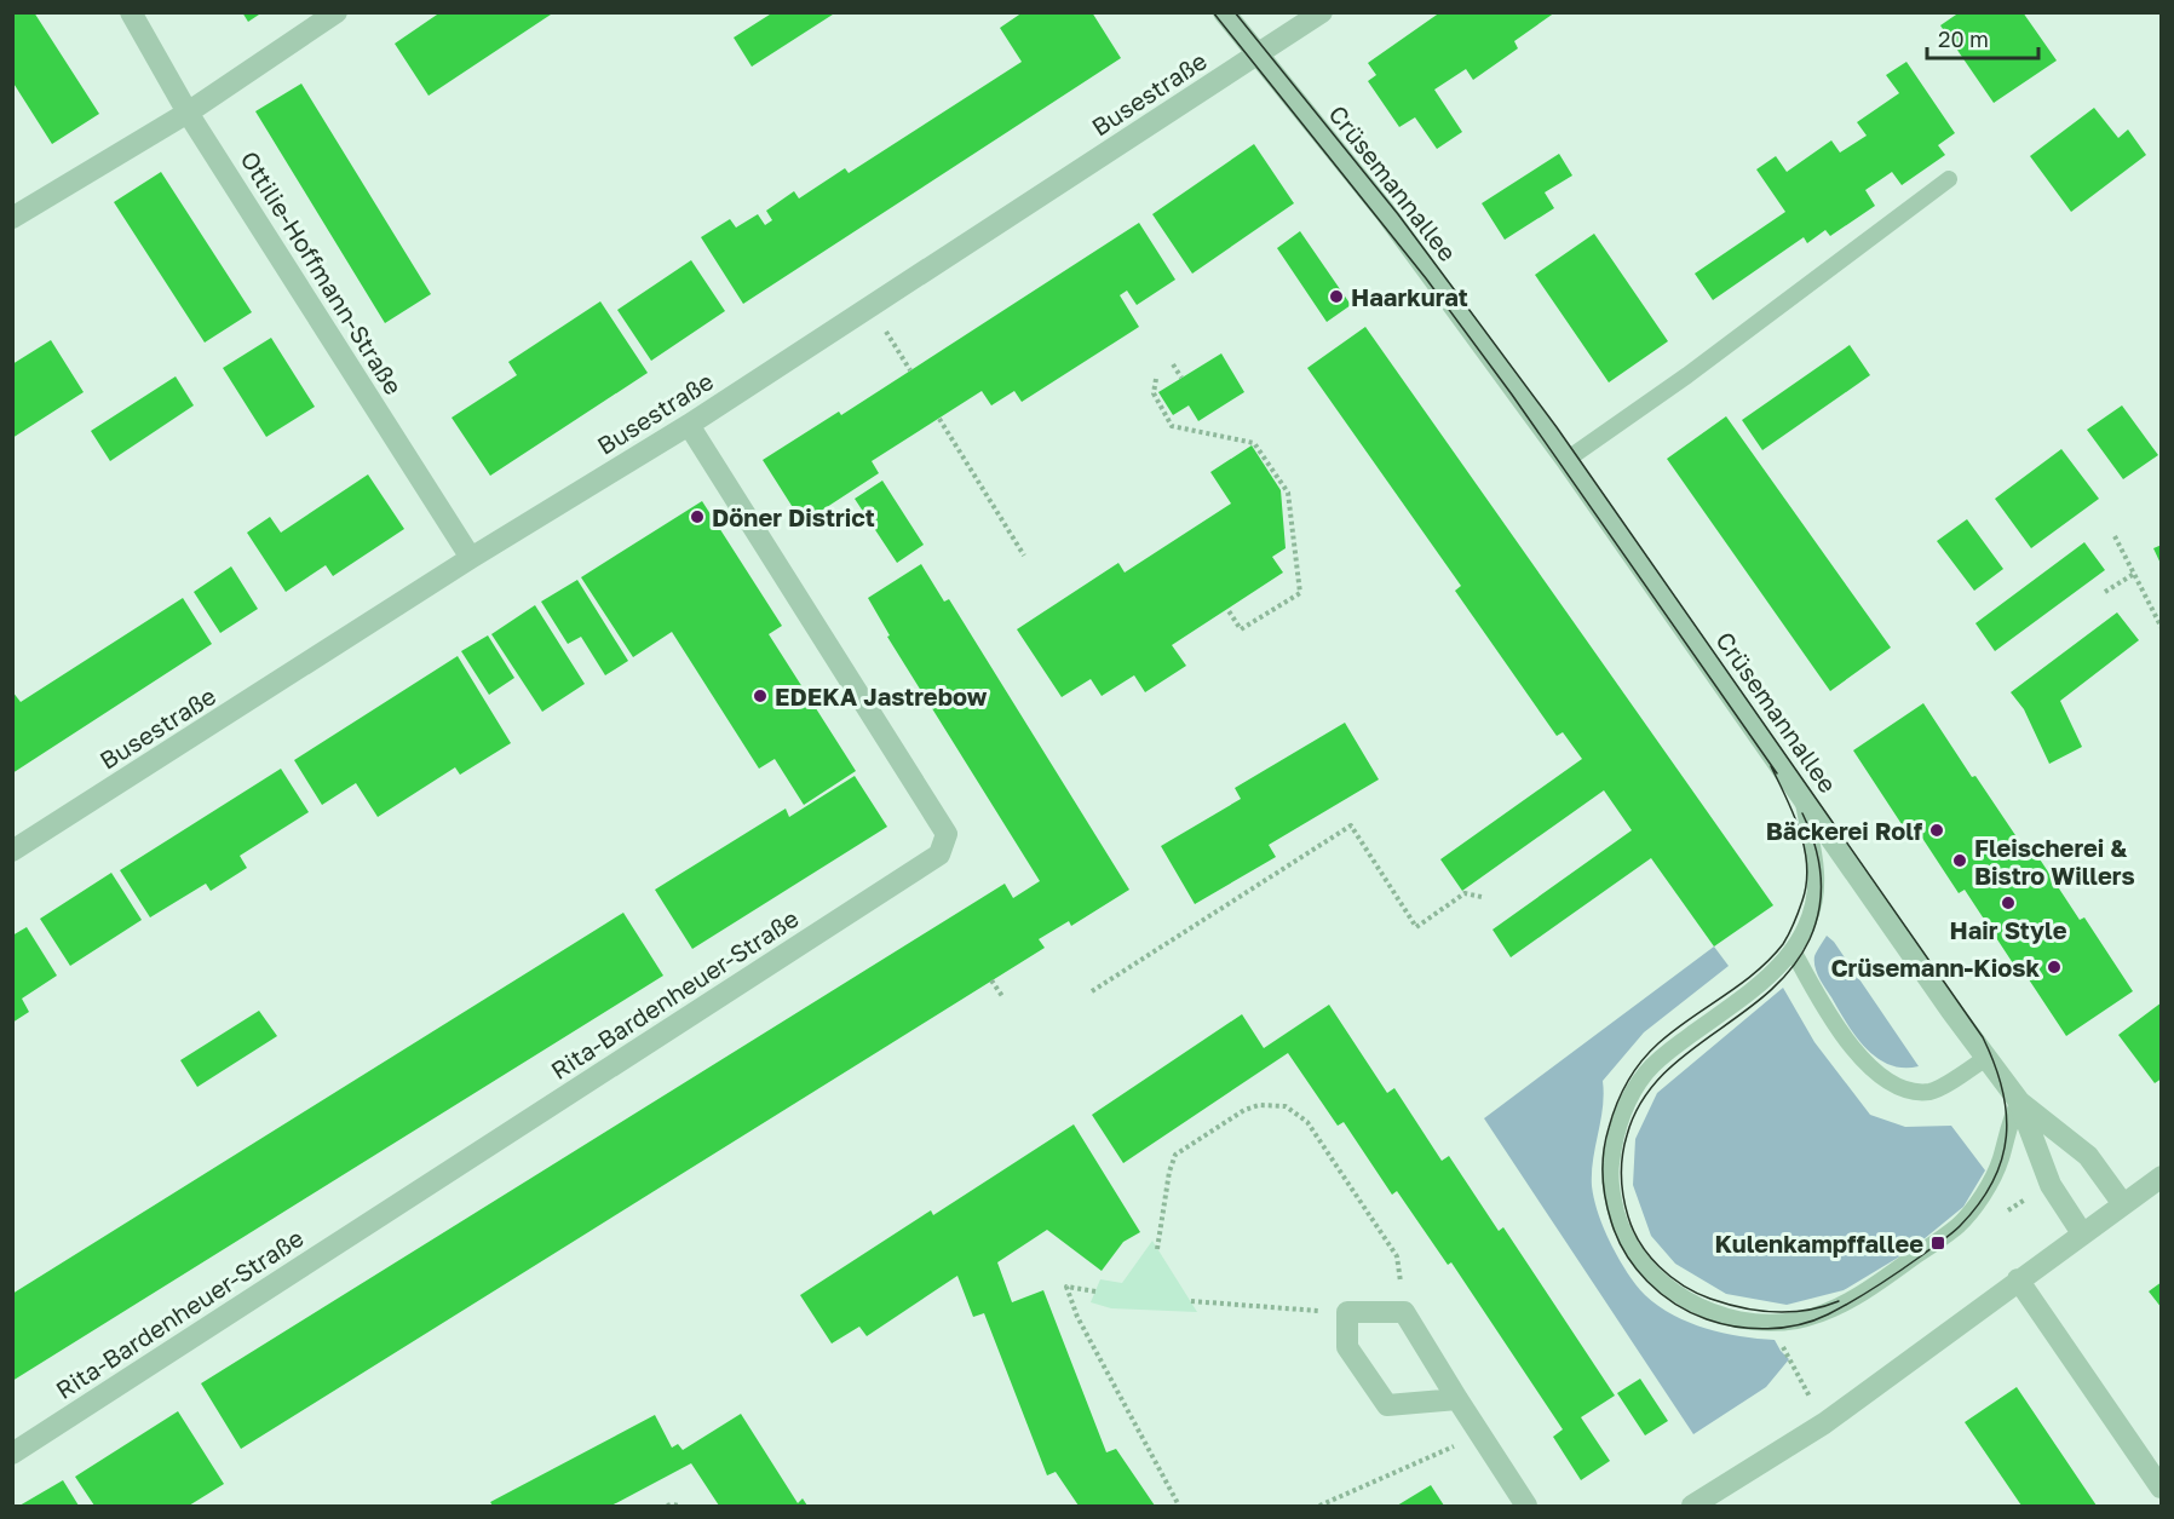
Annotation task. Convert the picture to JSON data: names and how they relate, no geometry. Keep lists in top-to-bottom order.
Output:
{
  "streets": {
    "street": [
      "Busestraße",
      "Crüsemannallee",
      "Ottilie-Hoffmann-Straße",
      "Rita-Bardenheuer-Straße"
    ]
  },
  "crossings": [
    ["Busestraße", "Crüsemannallee"],
    ["Busestraße", "Ottilie-Hoffmann-Straße"],
    ["Busestraße", "Rita-Bardenheuer-Straße"]
  ],
  "places": {
    "other": [
      "Haarkurat",
      "Döner District",
      "EDEKA Jastrebow",
      "Bäckerei Rolf",
      "Fleischerei & Bistro Willers",
      "Hair Style",
      "Crüsemann-Kiosk"
    ],
    "transit": ["Kulenkampffallee"]
  },
  "scale_bar": "20 m"
}
